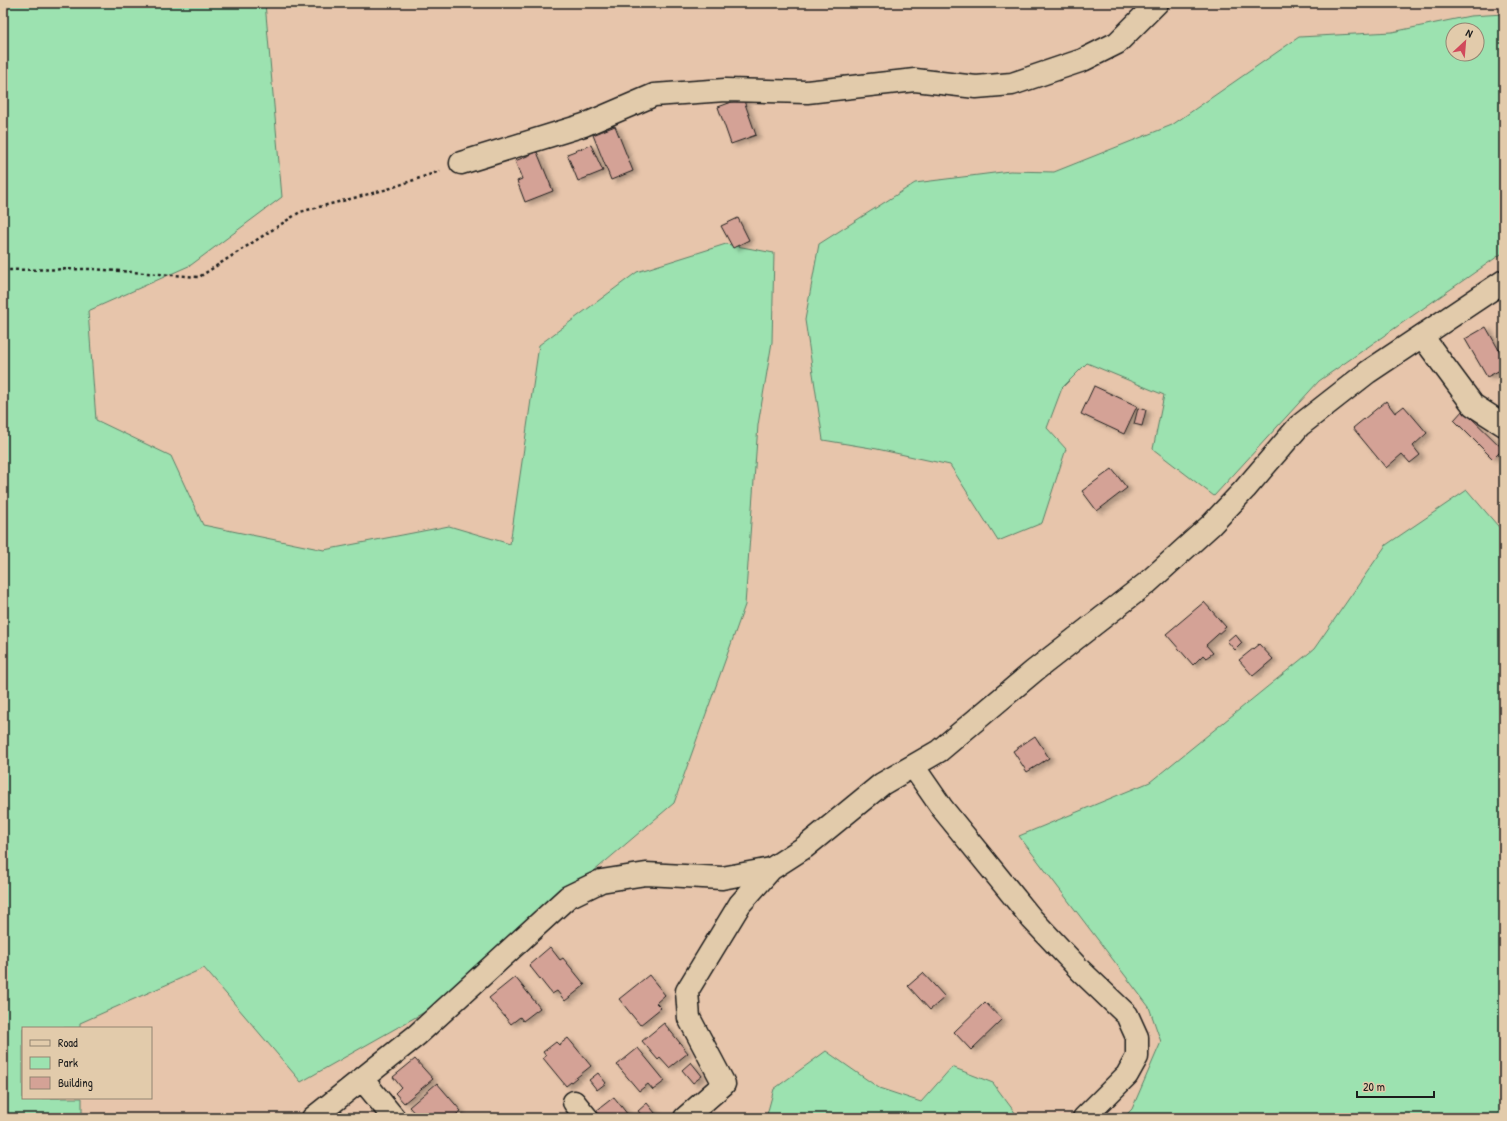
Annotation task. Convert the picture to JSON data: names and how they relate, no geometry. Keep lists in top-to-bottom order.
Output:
{
  "legend": ["Road", "Park", "Building"],
  "scale_bar": "20 m",
  "north": "top right"
}
